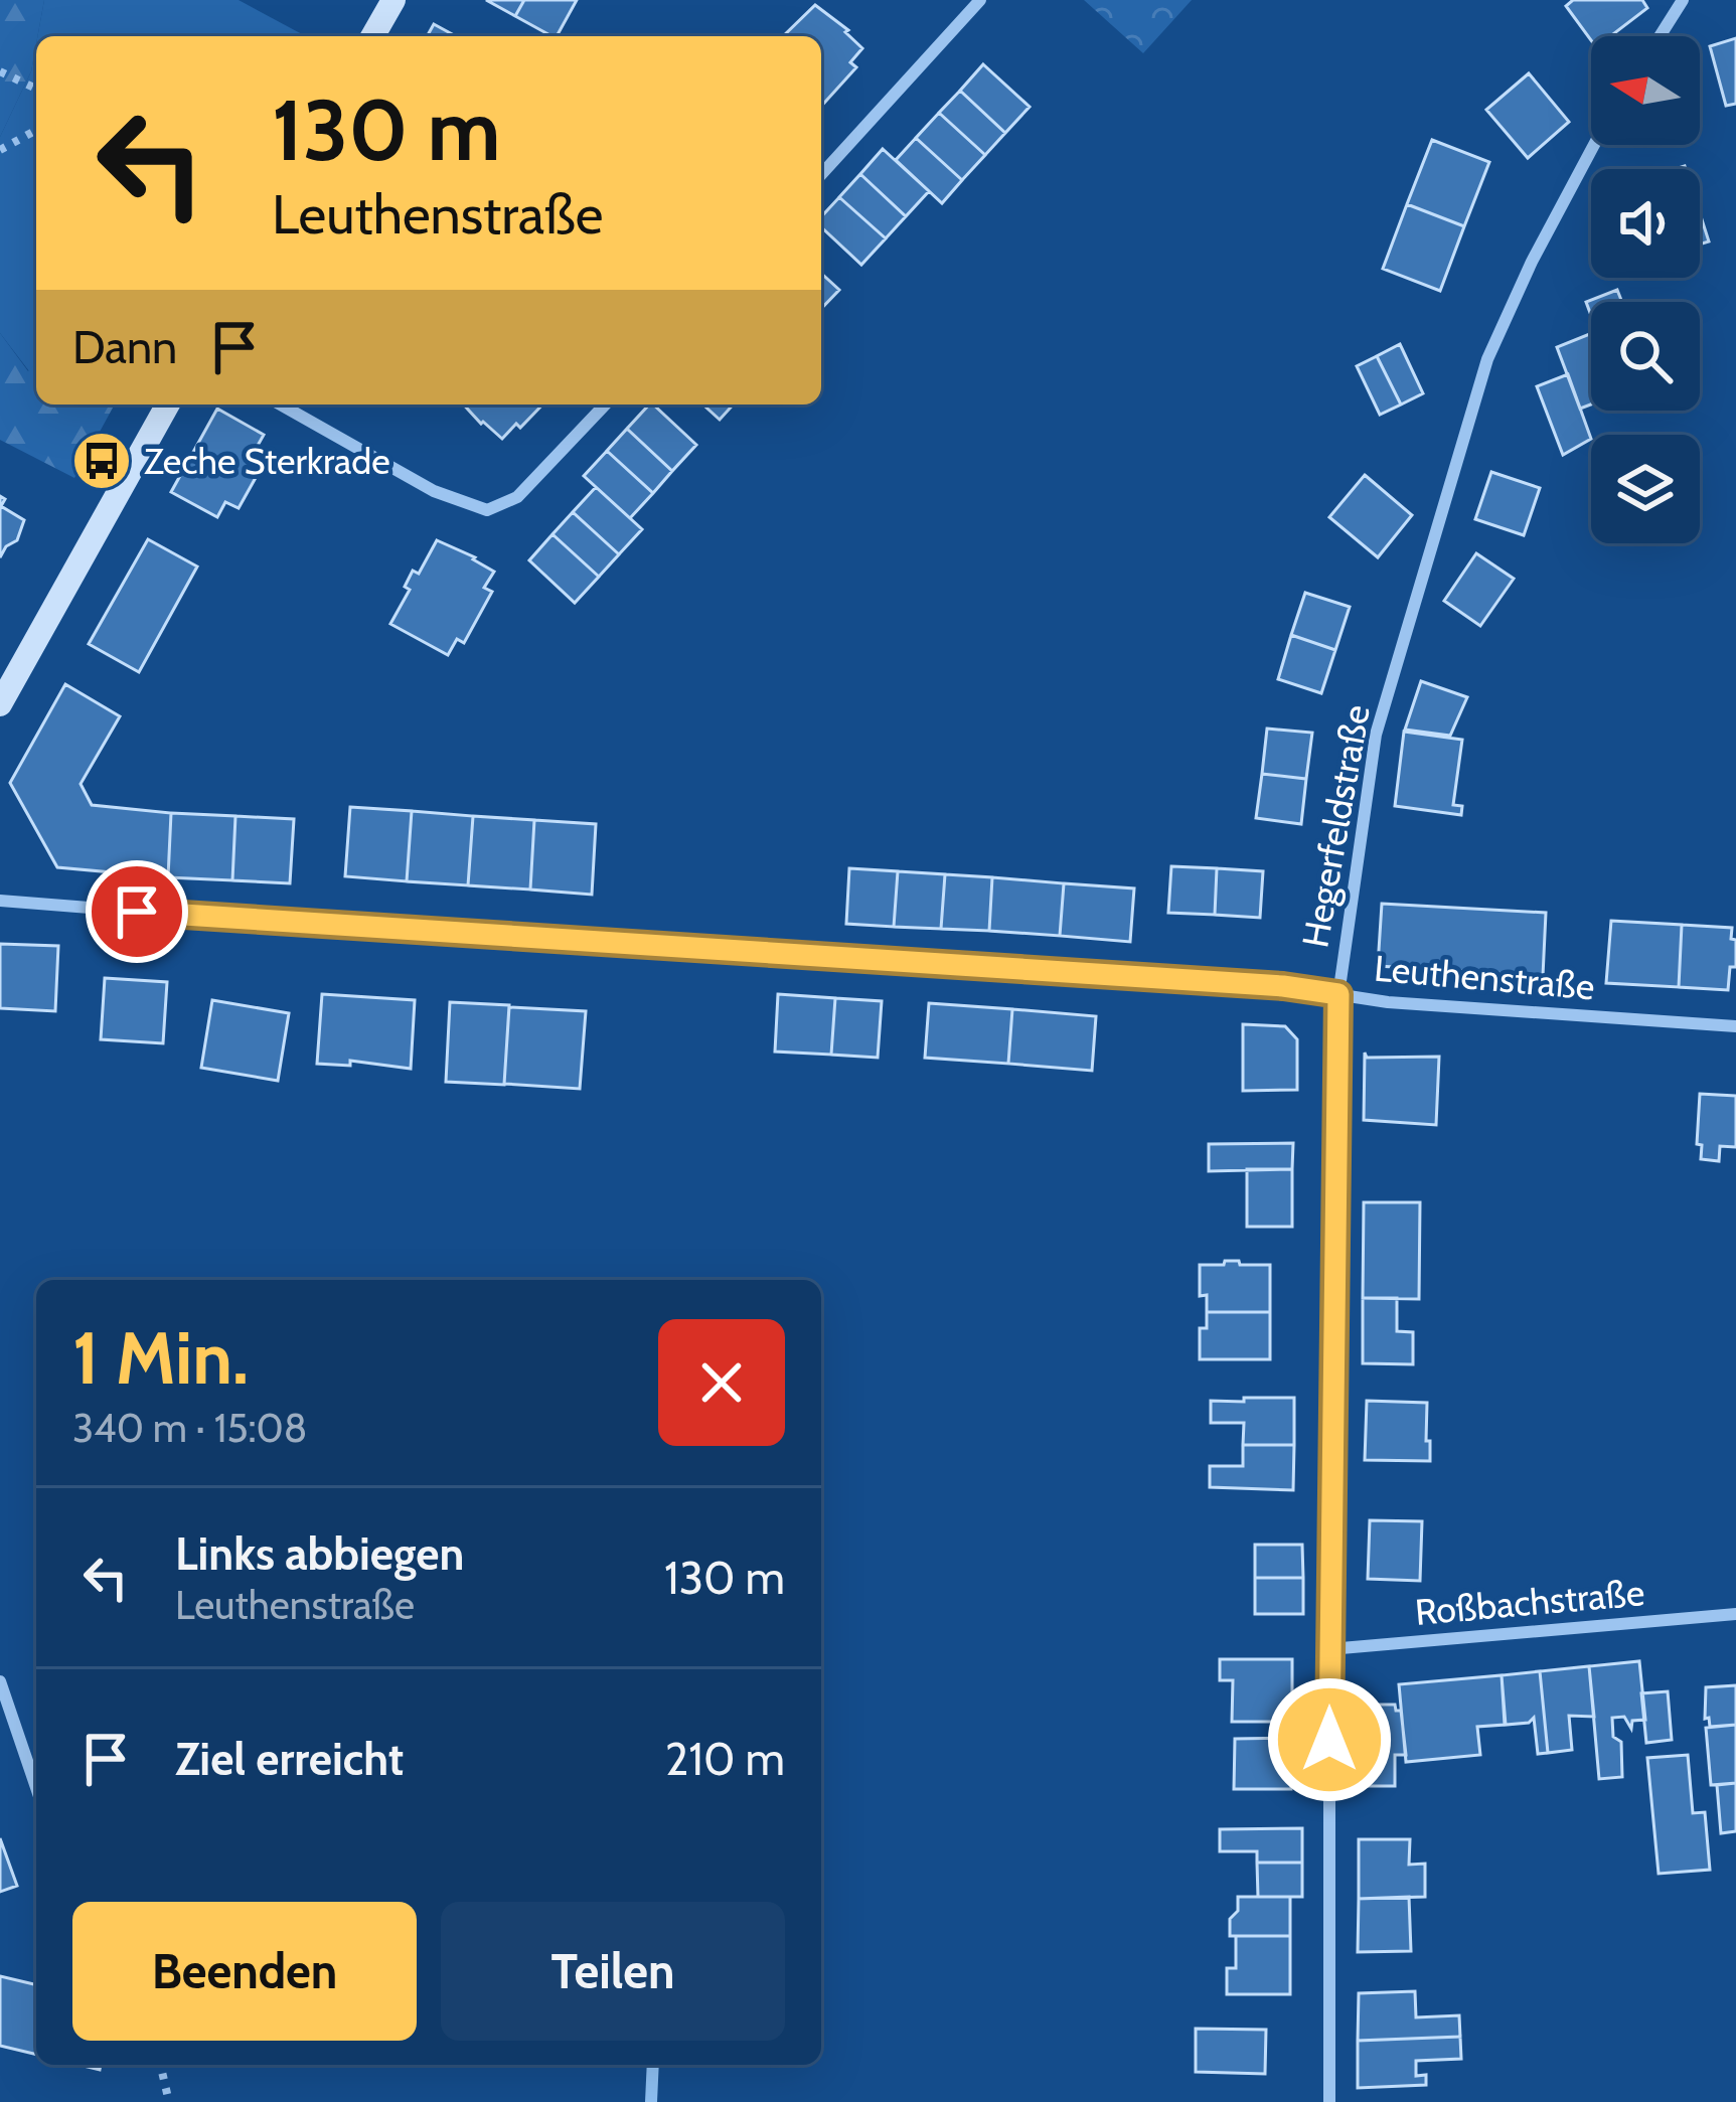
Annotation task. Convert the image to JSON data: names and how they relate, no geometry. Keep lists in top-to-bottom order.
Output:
{
  "streets": {
    "street": ["Hegerfeldstraße", "Leuthenstraße", "Roßbachstraße"]
  },
  "crossings": [
    ["Hegerfeldstraße", "Leuthenstraße"],
    ["Hegerfeldstraße", "Roßbachstraße"]
  ],
  "places": {
    "bus stop": ["Zeche Sterkrade"]
  },
  "north": "left",
  "page": {
    "turn": ["130 m", "Leuthenstraße"],
    "then": "Dann",
    "heading": ["1 Min.", "340 m · 15:08"],
    "list": [
      {
        "name": "Links abbiegen",
        "note": "Leuthenstraße",
        "value": "130 m"
      },
      {
        "name": "Ziel erreicht",
        "value": "210 m"
      }
    ],
    "buttons": ["Beenden", "Teilen"]
  }
}
